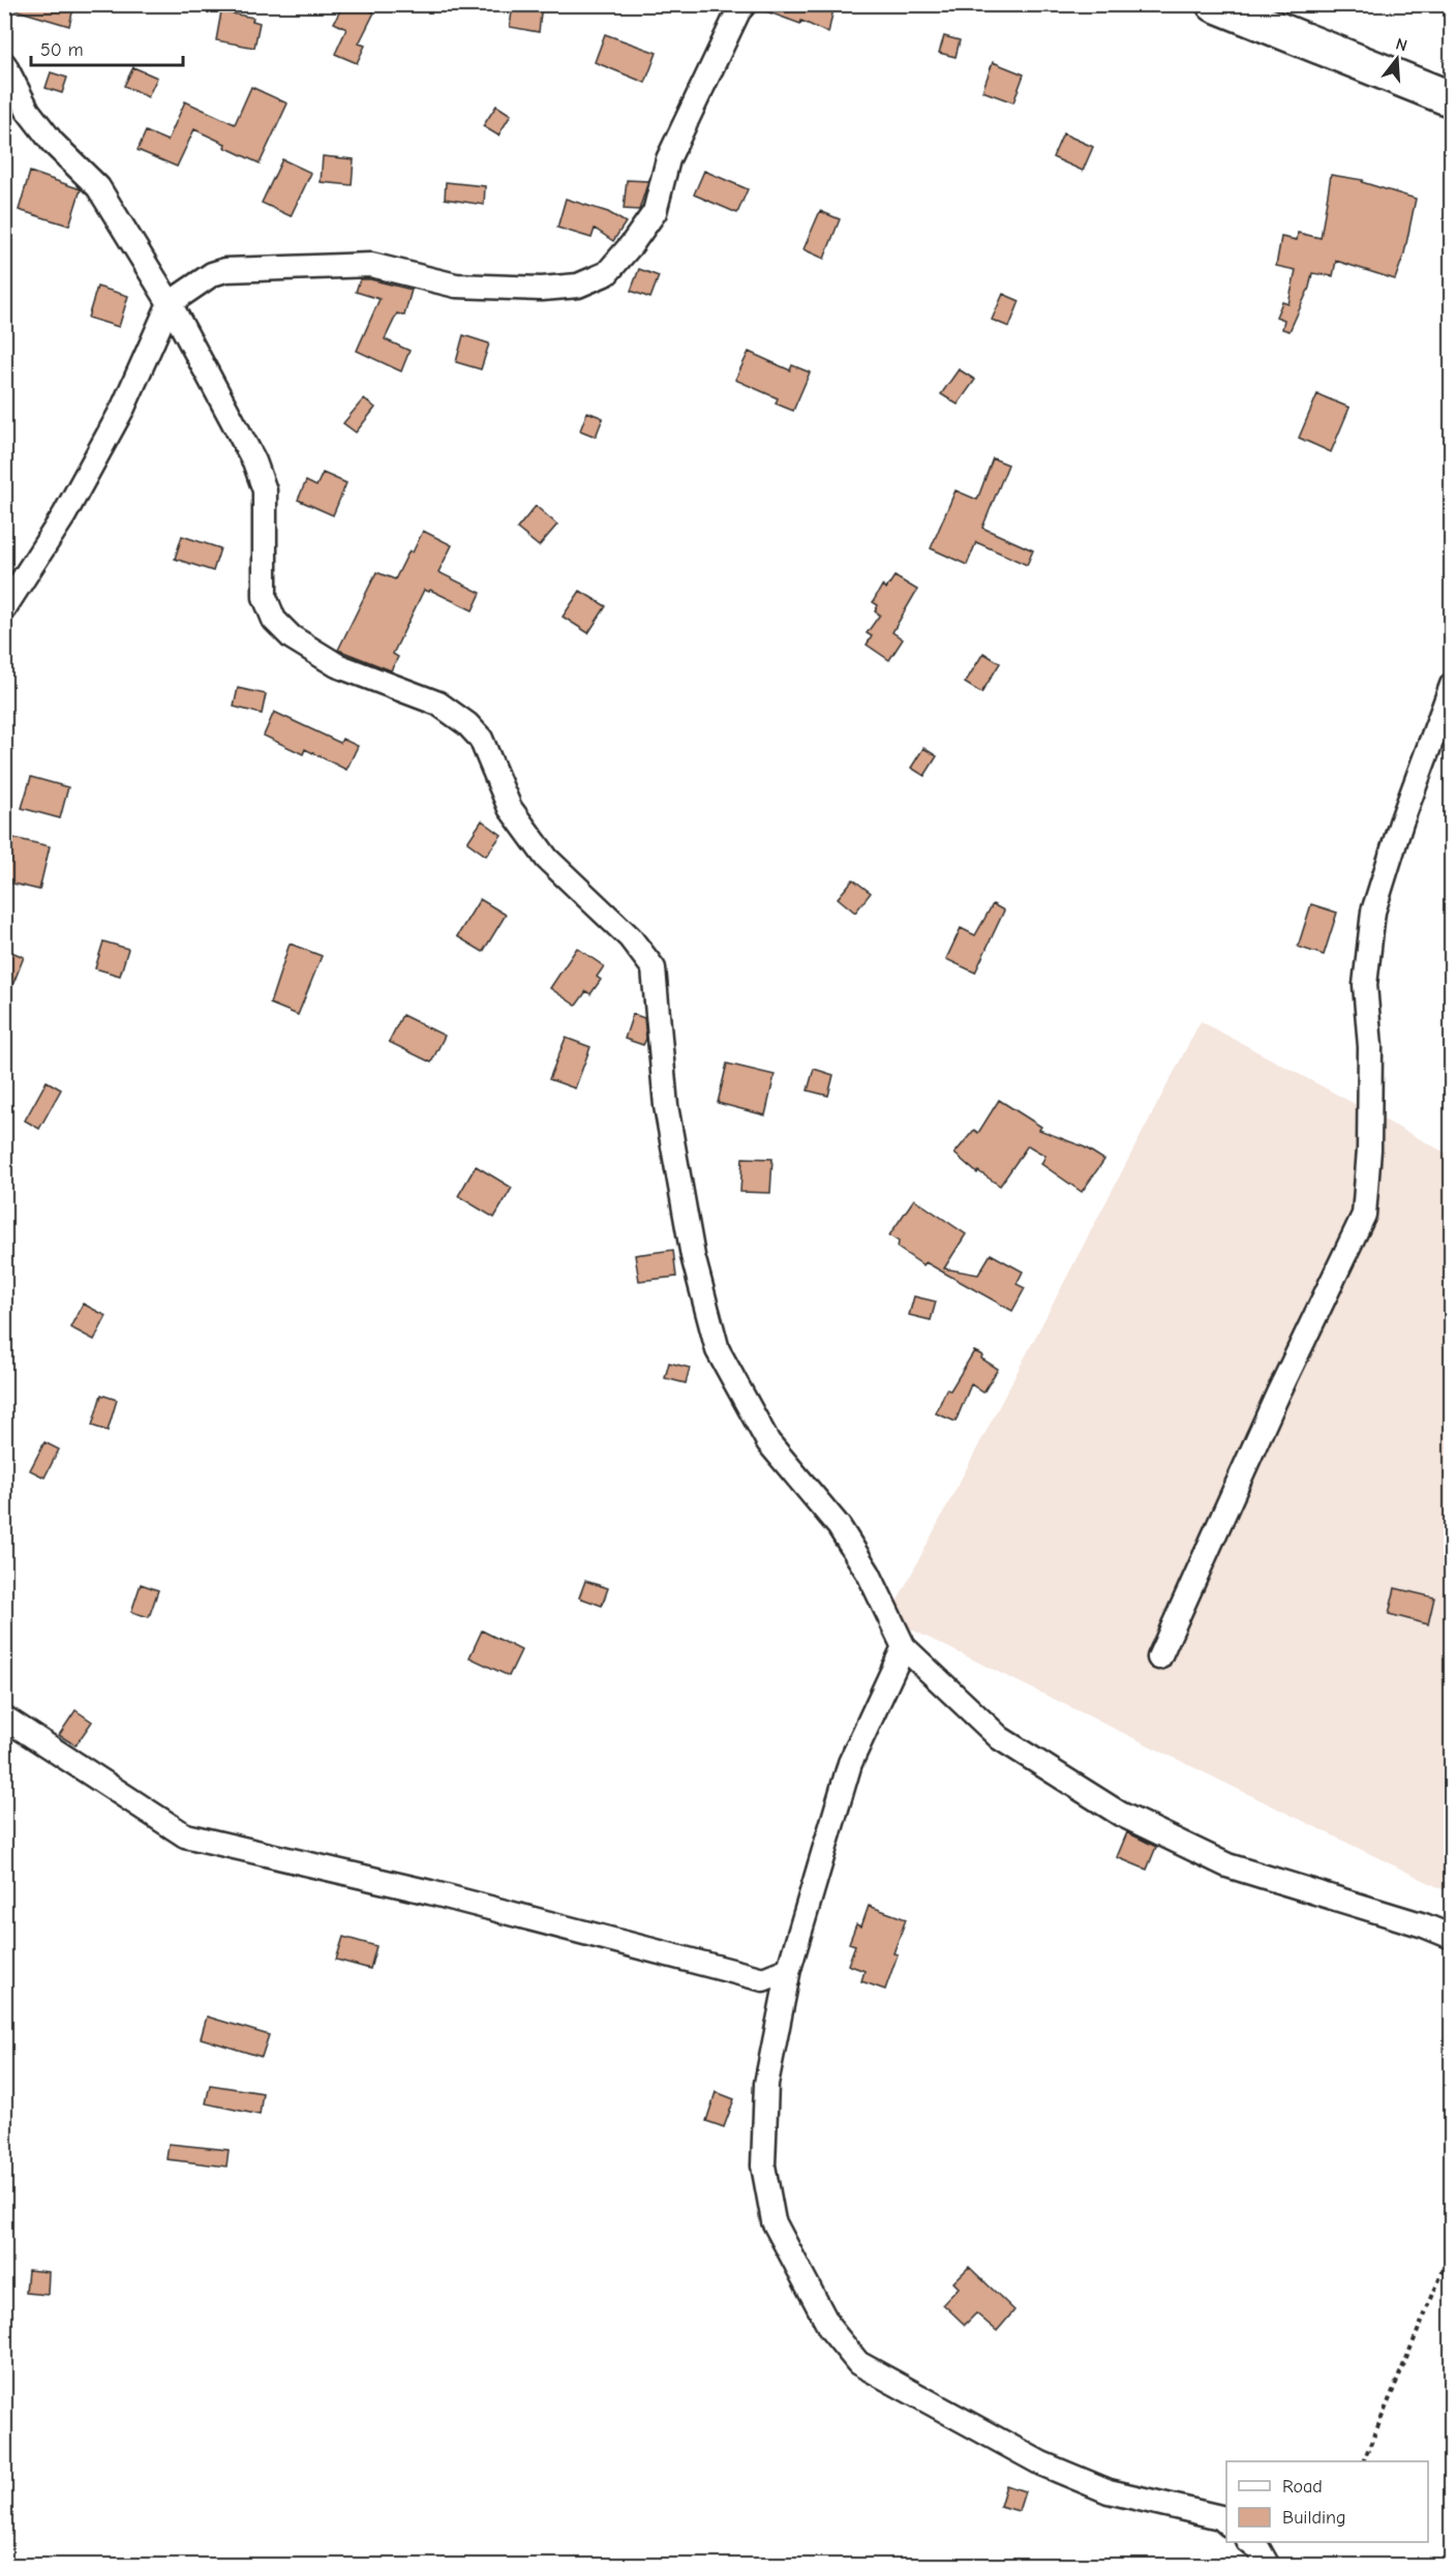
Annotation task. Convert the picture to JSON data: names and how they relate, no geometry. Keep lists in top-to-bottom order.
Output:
{
  "legend": ["Road", "Building"],
  "scale_bar": "50 m",
  "north": "top"
}
